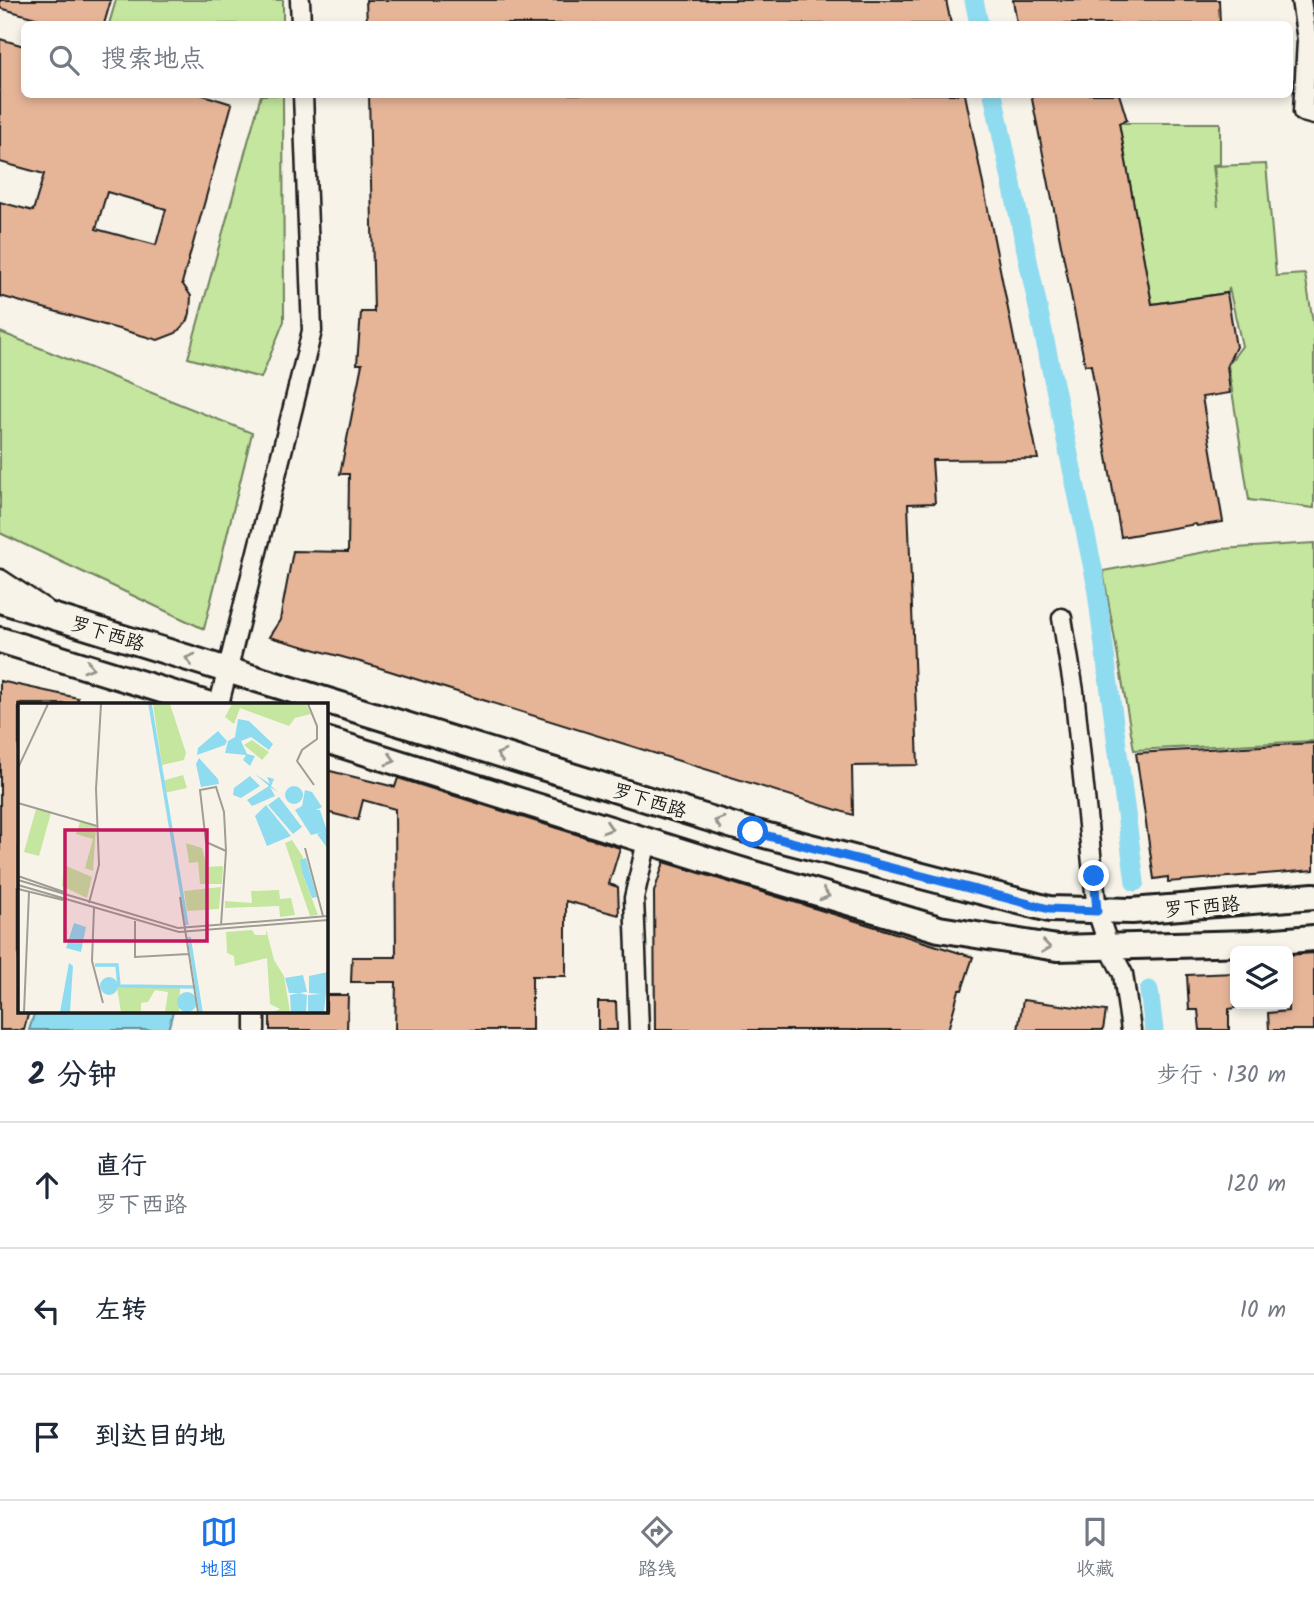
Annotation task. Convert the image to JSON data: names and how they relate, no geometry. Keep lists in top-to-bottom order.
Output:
{
  "streets": {
    "main road": ["罗下西路"]
  },
  "page": {
    "search": "搜索地点",
    "heading": ["2 分钟", "步行 · 130 m"],
    "list": [
      ["直行", "罗下西路", "120 m"],
      ["左转", "10 m"],
      "到达目的地"
    ],
    "nav": ["地图", "路线", "收藏"]
  }
}
